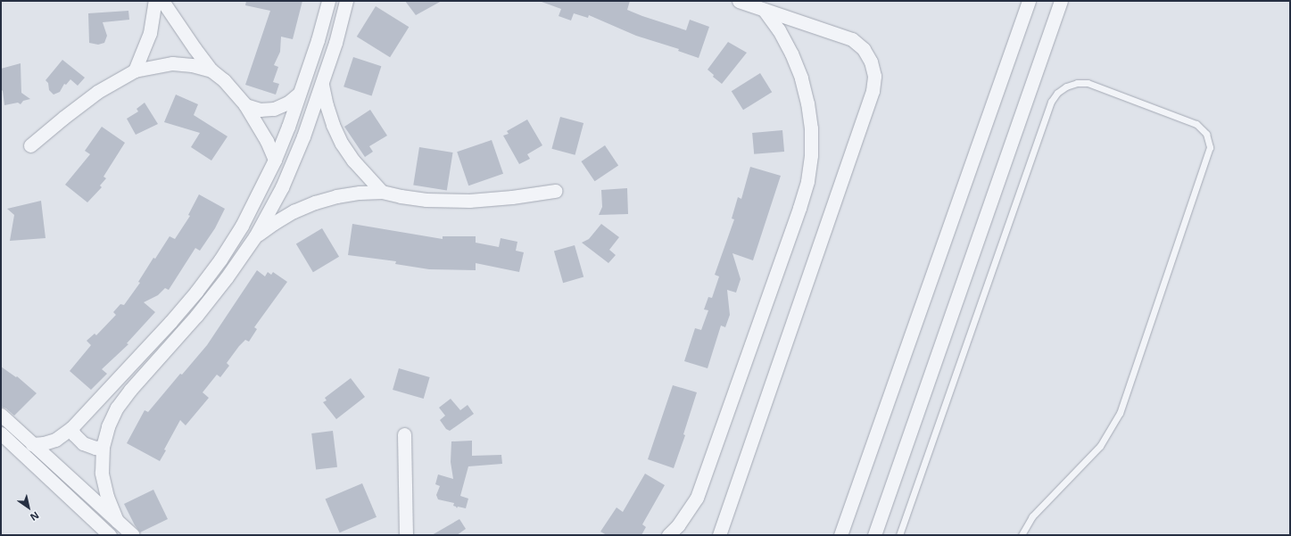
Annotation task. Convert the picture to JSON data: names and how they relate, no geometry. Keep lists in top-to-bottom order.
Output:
{
  "north": "bottom right"
}
